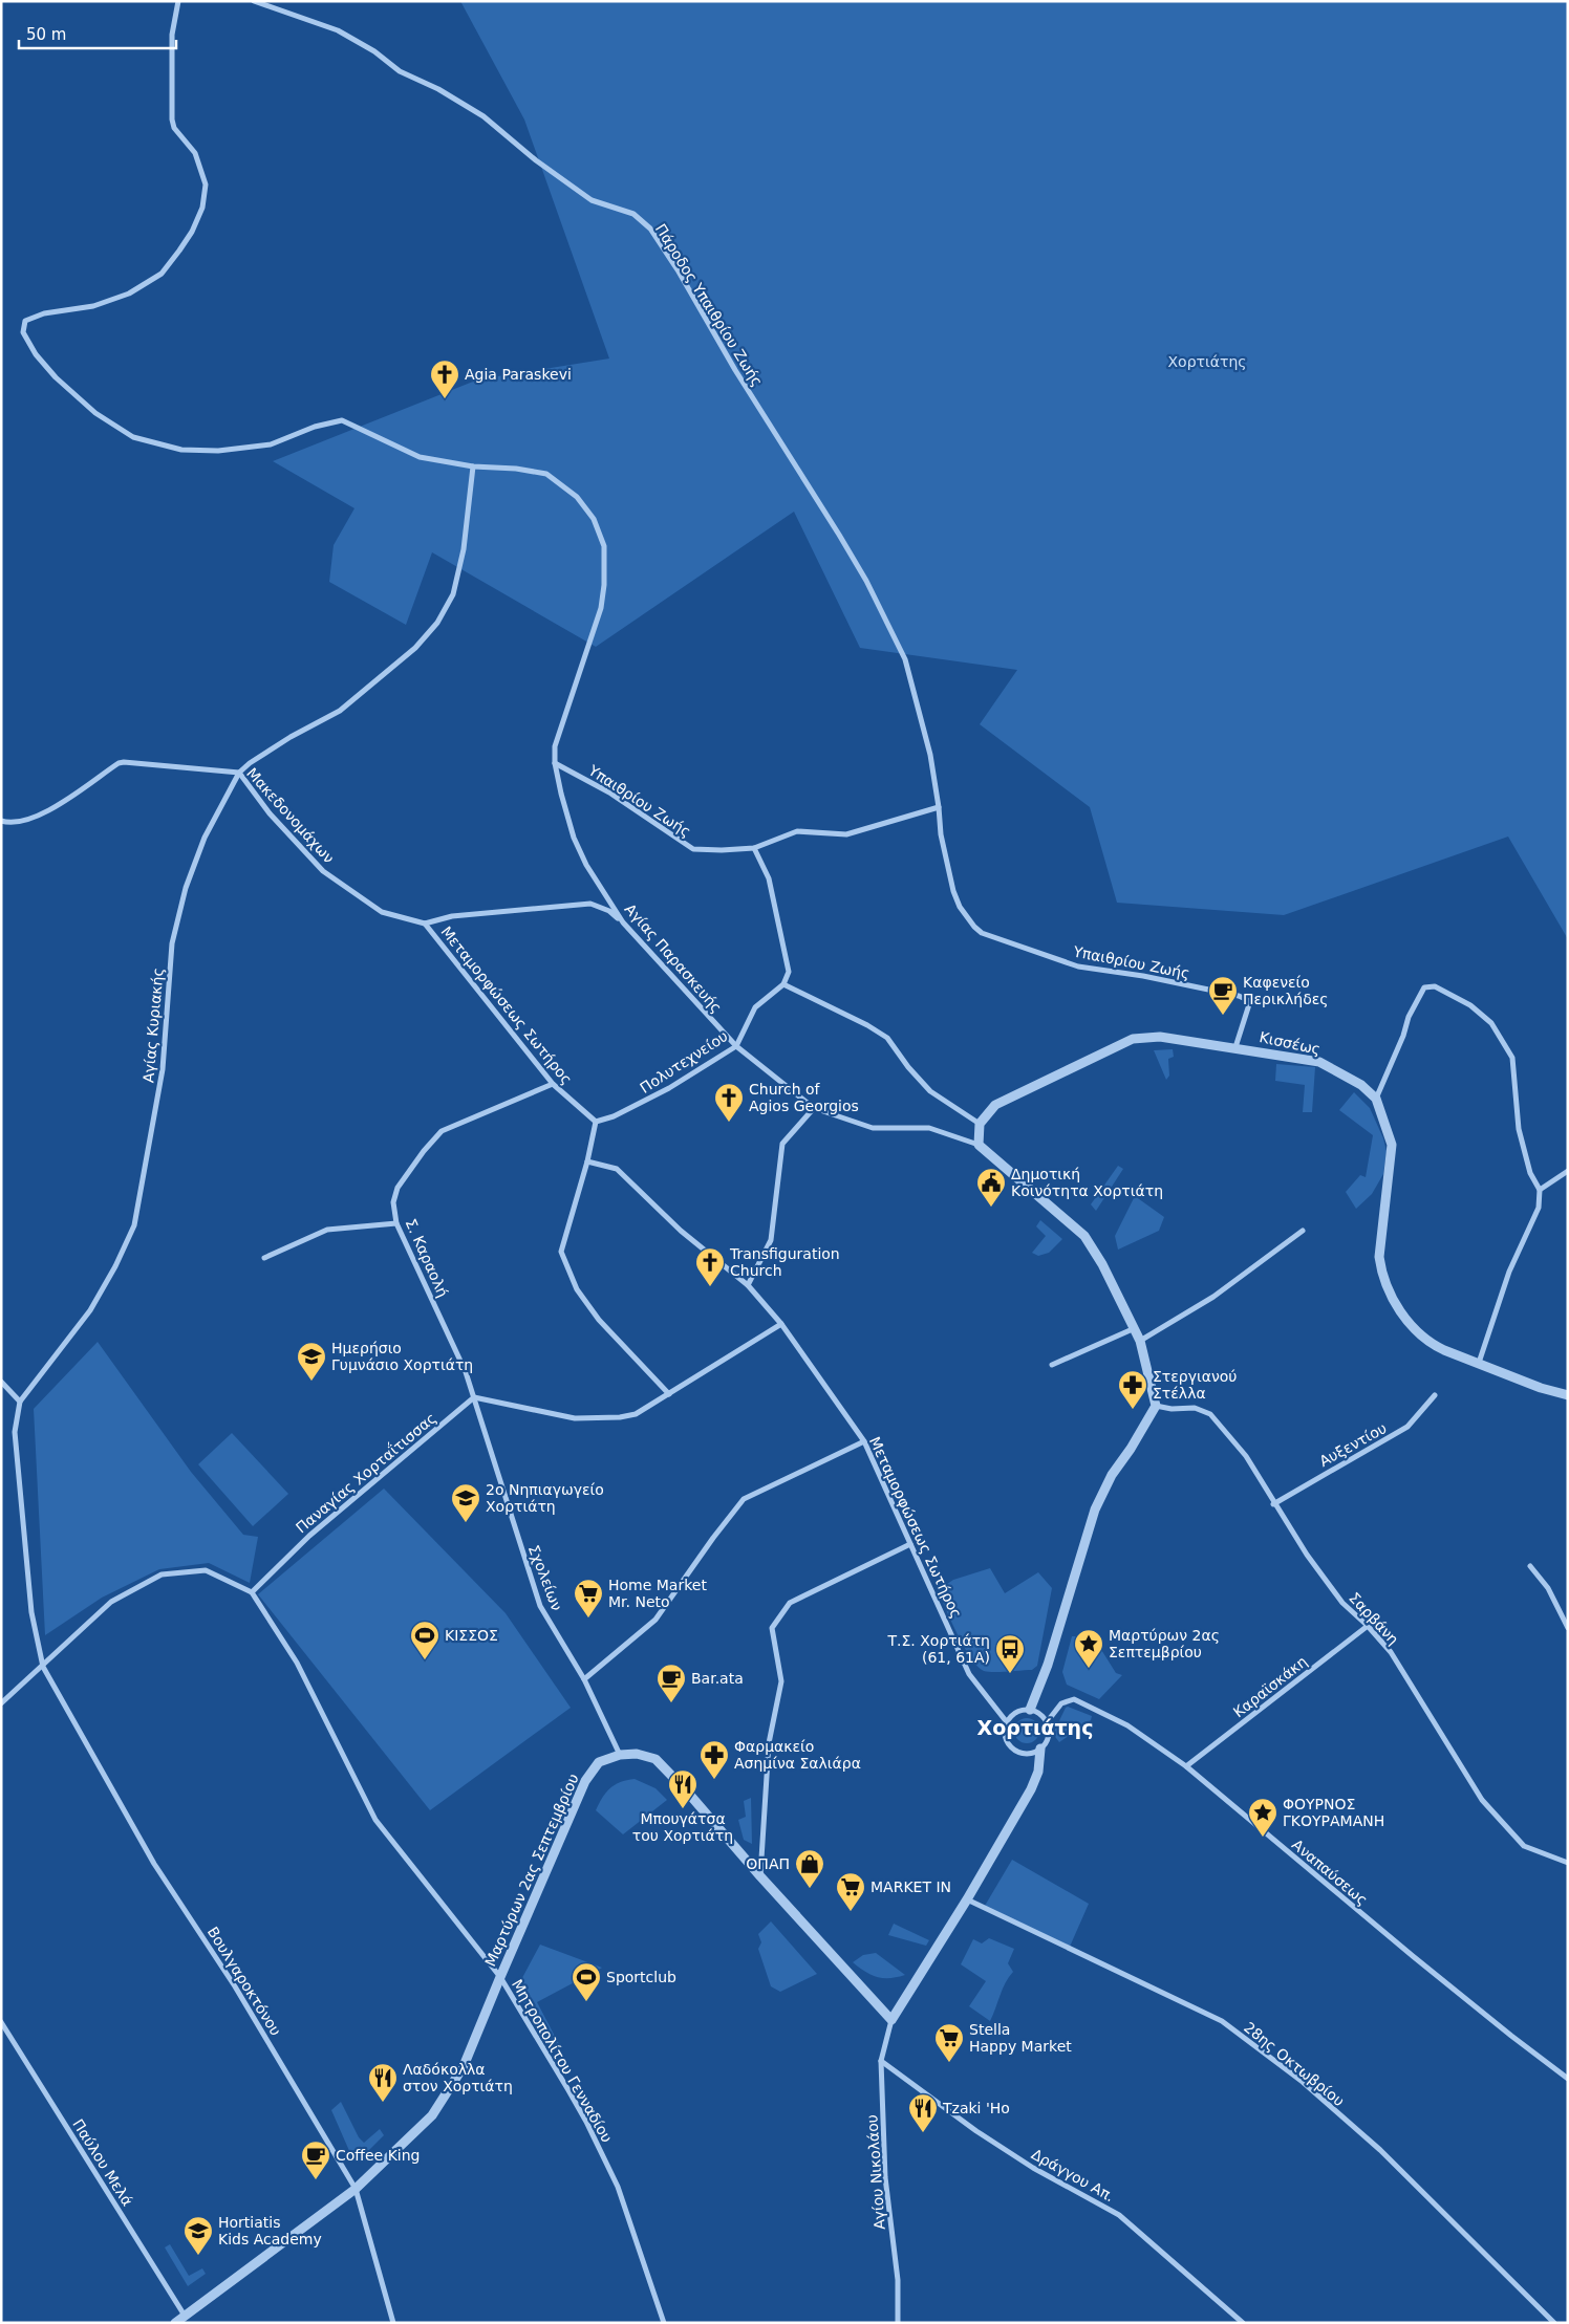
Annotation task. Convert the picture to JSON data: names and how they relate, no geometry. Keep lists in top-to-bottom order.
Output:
{
  "streets": {
    "street": [
      "Πάροδος Υπαιθρίου Ζωής",
      "Υπαιθρίου Ζωής",
      "Μακεδονομάχων",
      "Αγίας Παρασκευής",
      "Μεταμορφώσεως Σωτήρος",
      "Αγίας Κυριακής",
      "Κισσέως",
      "Πολυτεχνείου",
      "Σ. Καραολή",
      "Αυξεντίου",
      "Παναγίας Χορταΐτισσας",
      "Σχολείων",
      "Σαρβάνη",
      "Καραϊσκάκη",
      "Μαρτύρων 2ας Σεπτεμβρίου",
      "Αναπαύσεως",
      "Βουλγαροκτόνου",
      "Μητροπολίτου Γενναδίου",
      "28ης Οκτωβρίου",
      "Παύλου Μελά",
      "Αγίου Νικολάου",
      "Δράγγου Απ."
    ]
  },
  "crossings": [
    ["Πάροδος Υπαιθρίου Ζωής", "Υπαιθρίου Ζωής"],
    ["Υπαιθρίου Ζωής", "Αγίας Παρασκευής"],
    ["Υπαιθρίου Ζωής", "Κισσέως"],
    ["Μακεδονομάχων", "Μεταμορφώσεως Σωτήρος"],
    ["Μακεδονομάχων", "Αγίας Κυριακής"],
    ["Αγίας Παρασκευής", "Αγίας Κυριακής"],
    ["Αγίας Παρασκευής", "Πολυτεχνείου"],
    ["Μεταμορφώσεως Σωτήρος", "Πολυτεχνείου"],
    ["Μεταμορφώσεως Σωτήρος", "Σ. Καραολή"],
    ["Μεταμορφώσεως Σωτήρος", "Αναπαύσεως"],
    ["Αγίας Κυριακής", "Βουλγαροκτόνου"],
    ["Σ. Καραολή", "Παναγίας Χορταΐτισσας"],
    ["Σ. Καραολή", "Σχολείων"],
    ["Αυξεντίου", "Σαρβάνη"],
    ["Παναγίας Χορταΐτισσας", "Σχολείων"],
    ["Παναγίας Χορταΐτισσας", "Μητροπολίτου Γενναδίου"],
    ["Σχολείων", "Μαρτύρων 2ας Σεπτεμβρίου"],
    ["Σαρβάνη", "Καραϊσκάκη"],
    ["Καραϊσκάκη", "Αναπαύσεως"],
    ["Μαρτύρων 2ας Σεπτεμβρίου", "Βουλγαροκτόνου"],
    ["Μαρτύρων 2ας Σεπτεμβρίου", "Μητροπολίτου Γενναδίου"],
    ["Μαρτύρων 2ας Σεπτεμβρίου", "Παύλου Μελά"],
    ["Μαρτύρων 2ας Σεπτεμβρίου", "Αγίου Νικολάου"],
    ["Αγίου Νικολάου", "Δράγγου Απ."]
  ],
  "districts": ["Χορτιάτης"],
  "parks": ["Χορτιάτης"],
  "places": {
    "church": ["Agia Paraskevi", "Church of Agios Georgios", "Transfiguration Church"],
    "cafe": ["Καφενείο Περικλήδες", "Bar.ata", "Coffee King"],
    "public building": ["Δημοτική Κοινότητα Χορτιάτη"],
    "school or university": ["Ημερήσιο Γυμνάσιο Χορτιάτη", "2ο Νηπιαγωγείο Χορτιάτη", "Hortiatis Kids Academy"],
    "pharmacy": ["Στεργιανού Στέλλα", "Φαρμακείο Ασημίνα Σαλιάρα"],
    "supermarket": ["Home Market Mr. Neto", "MARKET IN", "Stella Happy Market"],
    "sports": ["ΚΙΣΣΟΣ", "Sportclub"],
    "place": ["Μαρτύρων 2ας Σεπτεμβρίου", "ΦΟΥΡΝΟΣ ΓΚΟΥΡΑΜΑΝΗ"],
    "bus stop": ["Τ.Σ. Χορτιάτη (61, 61Α)"],
    "restaurant": ["Μπουγάτσα του Χορτιάτη", "Λαδόκολλα στον Χορτιάτη", "Tzaki 'Ho"],
    "shop": ["ΟΠΑΠ"]
  },
  "scale_bar": "50 m"
}
